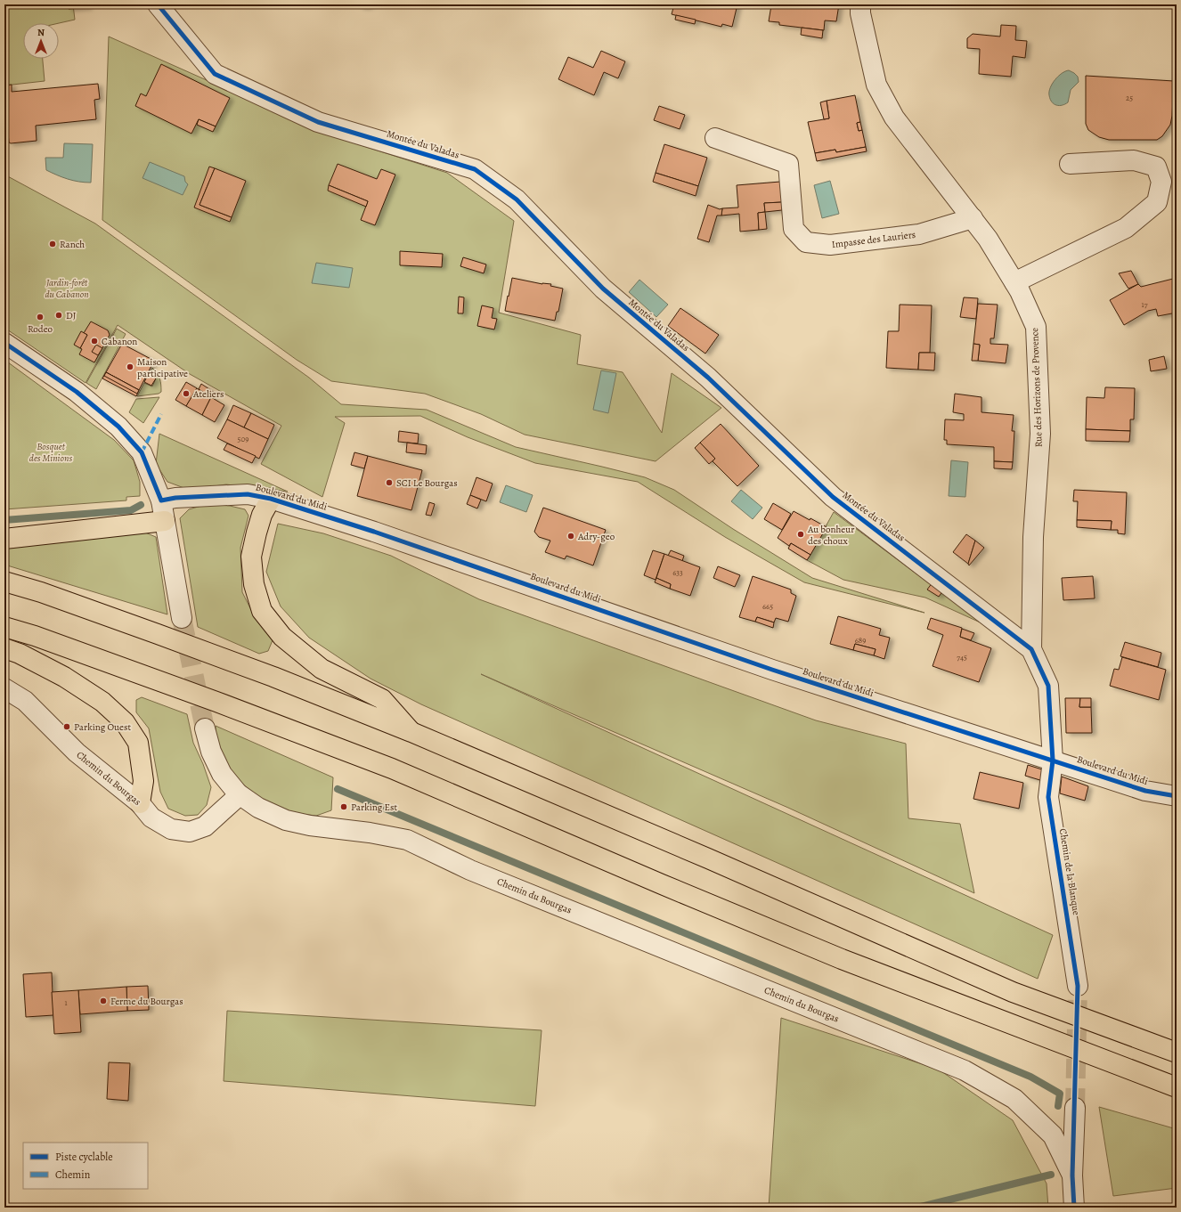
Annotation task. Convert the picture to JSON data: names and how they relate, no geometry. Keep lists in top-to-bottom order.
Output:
{
  "streets": {
    "street": [
      "Montée du Valadas",
      "Impasse des Lauriers",
      "Rue des Horizons de Provence",
      "Boulevard du Midi",
      "Chemin du Bourgas",
      "Chemin de la Blanque"
    ]
  },
  "crossings": [
    ["Montée du Valadas", "Rue des Horizons de Provence"],
    ["Montée du Valadas", "Boulevard du Midi"],
    ["Montée du Valadas", "Chemin de la Blanque"],
    ["Impasse des Lauriers", "Rue des Horizons de Provence"],
    ["Boulevard du Midi", "Chemin de la Blanque"]
  ],
  "parks": ["Jardin-forêt du Cabanon", "Bosquet des Minions"],
  "places": [
    "Ranch",
    "DJ",
    "Rodeo",
    "Cabanon",
    "Maison participative",
    "Ateliers",
    "SCI Le Bourgas",
    "Au bonheur des choux",
    "Adry-geo",
    "Parking Ouest",
    "Parking Est",
    "Ferme du Bourgas"
  ],
  "house_numbers": [
    "25",
    "17",
    "509",
    "633",
    "665",
    "689",
    "745",
    "1"
  ],
  "legend": ["Piste cyclable", "Chemin"],
  "north": "top"
}
